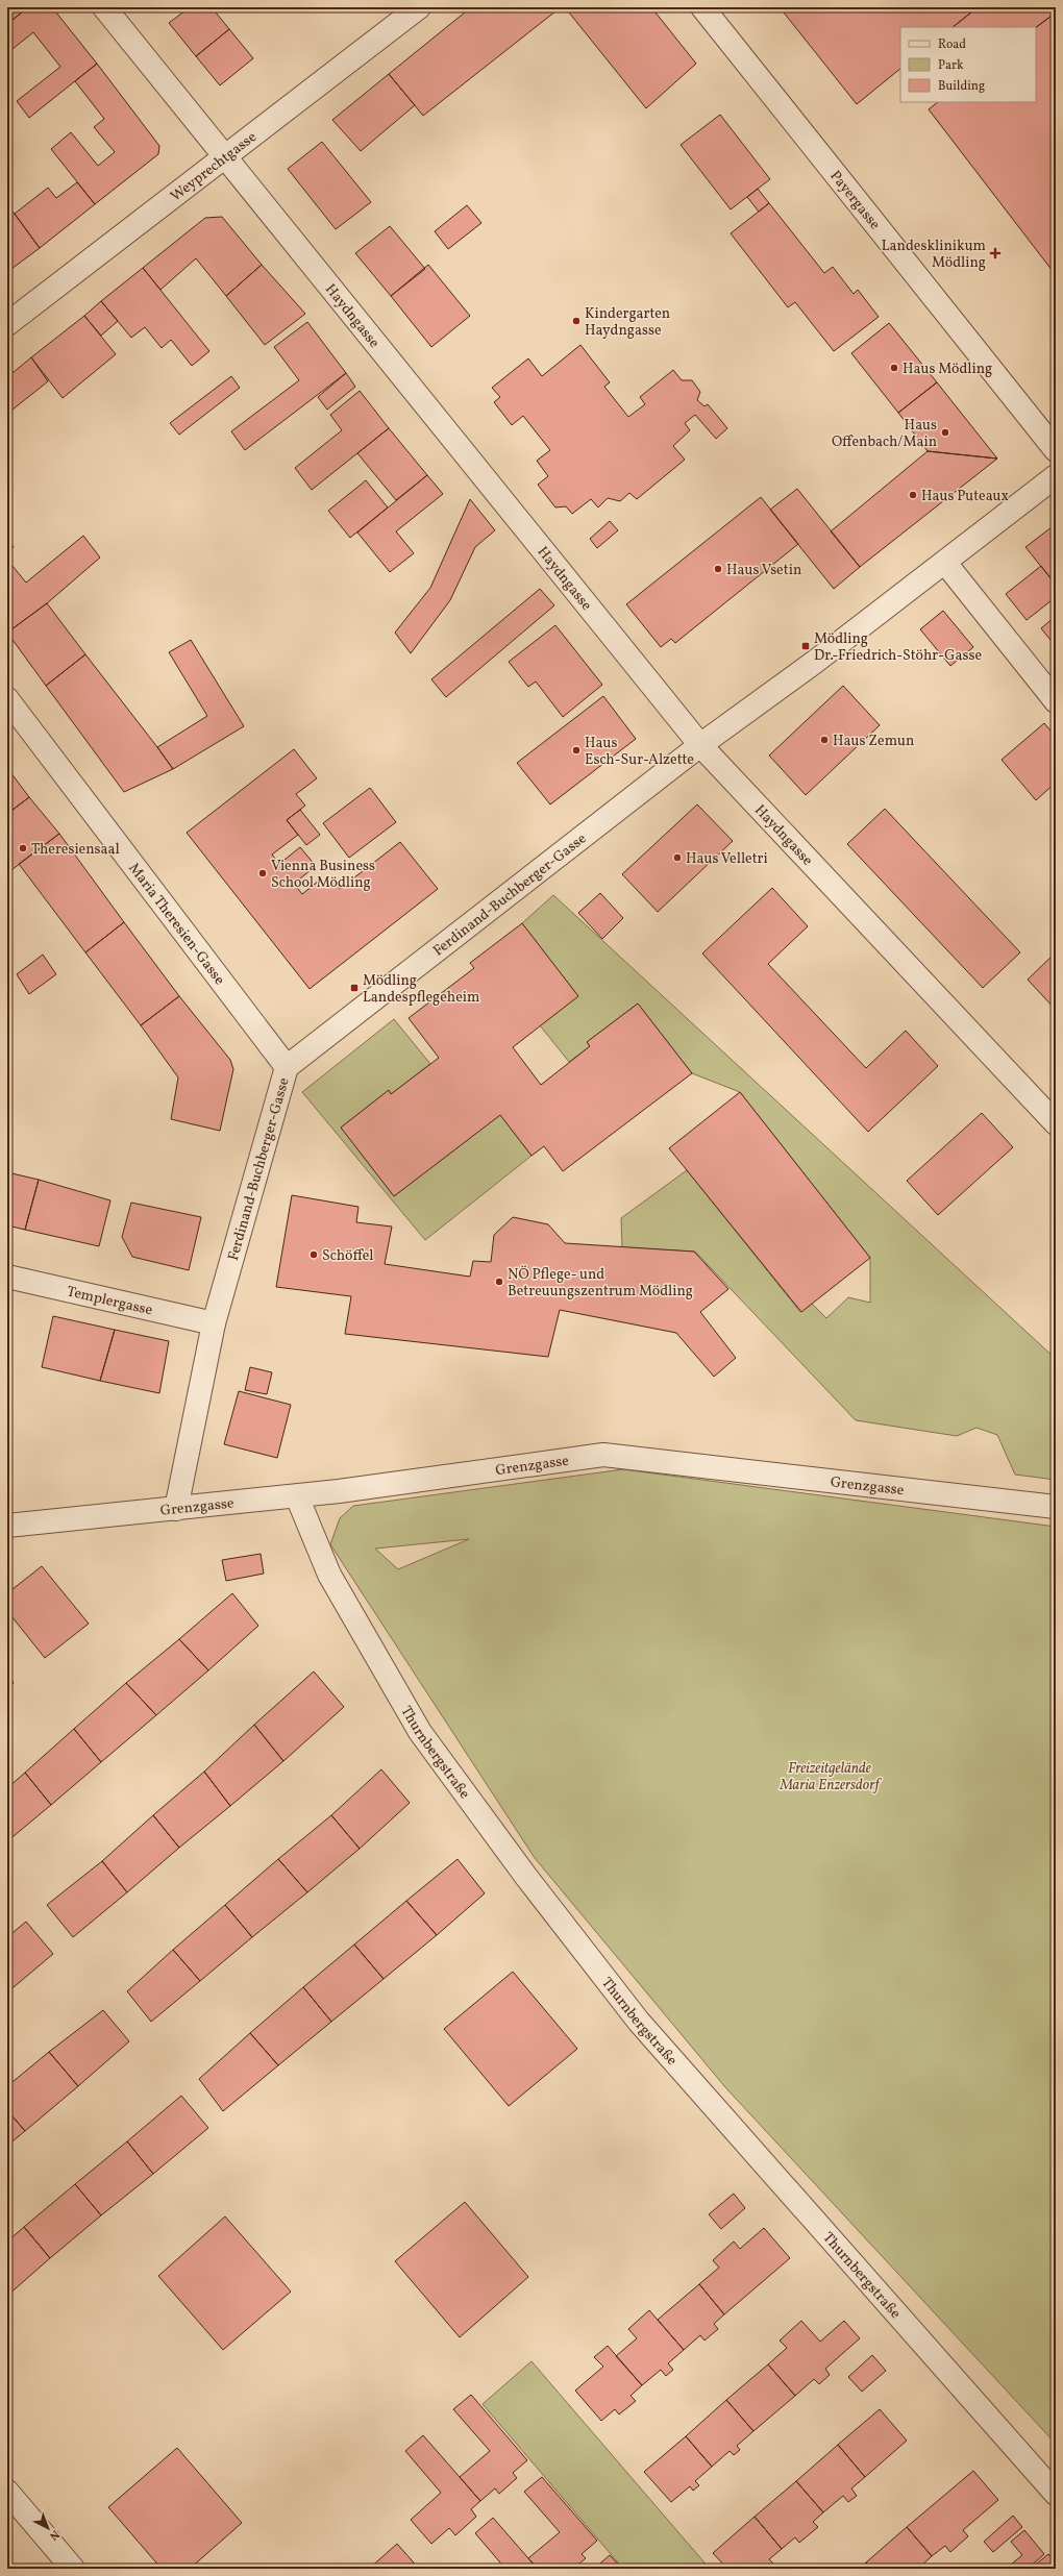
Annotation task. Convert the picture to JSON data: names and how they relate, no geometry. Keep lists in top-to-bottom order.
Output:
{
  "streets": {
    "street": [
      "Weyprechtgasse",
      "Payergasse",
      "Haydngasse",
      "Ferdinand-Buchberger-Gasse",
      "Maria Theresien-Gasse",
      "Templergasse",
      "Grenzgasse",
      "Thurnbergstraße"
    ]
  },
  "crossings": [
    ["Weyprechtgasse", "Haydngasse"],
    ["Haydngasse", "Ferdinand-Buchberger-Gasse"],
    ["Ferdinand-Buchberger-Gasse", "Maria Theresien-Gasse"],
    ["Ferdinand-Buchberger-Gasse", "Templergasse"],
    ["Ferdinand-Buchberger-Gasse", "Grenzgasse"],
    ["Grenzgasse", "Thurnbergstraße"]
  ],
  "parks": ["Freizeitgelände Maria Enzersdorf"],
  "places": {
    "health": ["Landesklinikum Mödling"],
    "other": [
      "Kindergarten Haydngasse",
      "Haus Mödling",
      "Haus Offenbach/Main",
      "Haus Puteaux",
      "Haus Vsetin",
      "Haus Zemun",
      "Haus Esch-Sur-Alzette",
      "Theresiensaal",
      "Haus Velletri",
      "Vienna Business School Mödling",
      "Schöffel",
      "NÖ Pflege- und Betreuungszentrum Mödling"
    ],
    "transit": ["Mödling Dr.-Friedrich-Stöhr-Gasse", "Mödling Landespflegeheim"]
  },
  "legend": ["Road", "Park", "Building"],
  "north": "bottom right"
}
